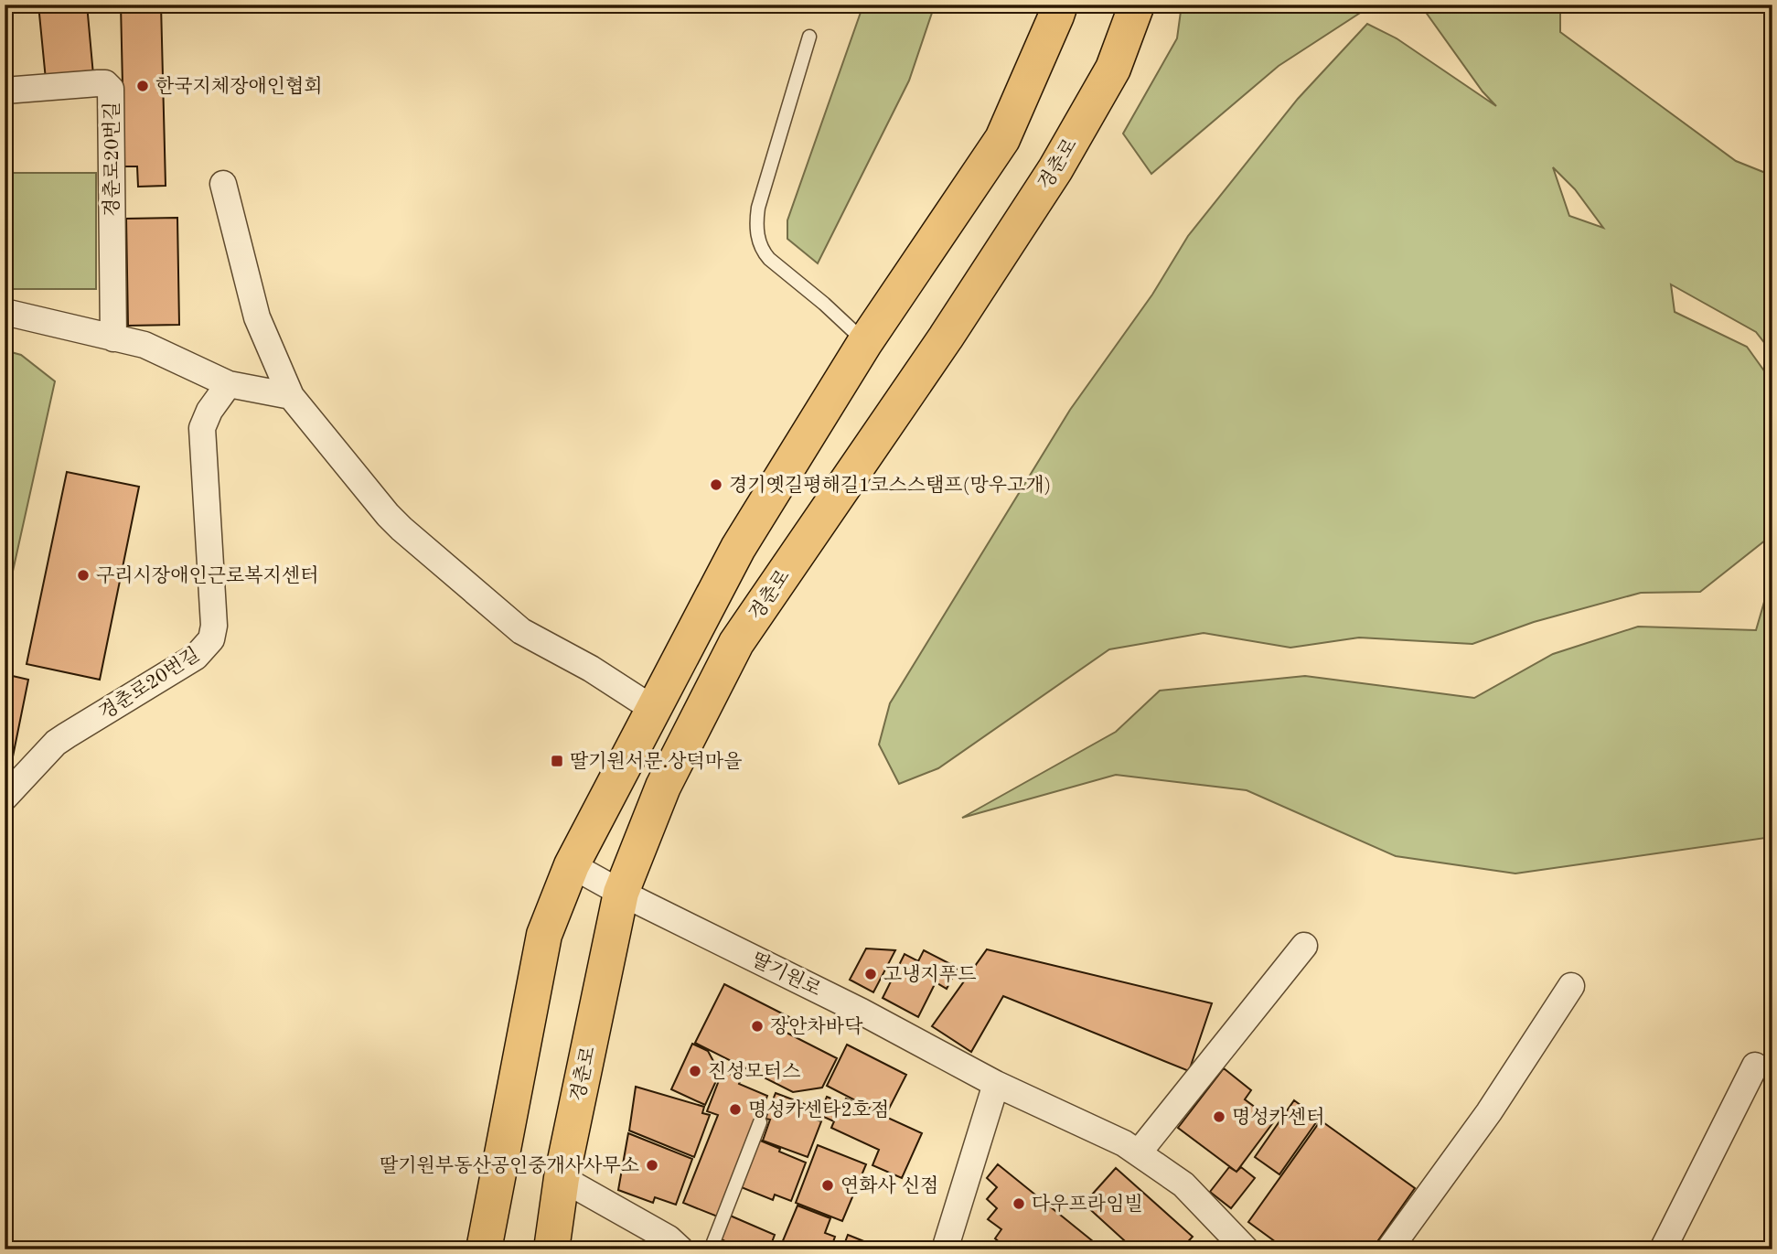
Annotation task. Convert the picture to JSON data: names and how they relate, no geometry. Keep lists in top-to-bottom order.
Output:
{
  "streets": {
    "main road": ["경춘로"],
    "street": ["경춘로20번길", "딸기원로"]
  },
  "crossings": [
    ["경춘로", "딸기원로"]
  ],
  "places": {
    "other": [
      "한국지체장애인협회",
      "경기옛길평해길1코스스탬프(망우고개)",
      "구리시장애인근로복지센터",
      "고냉지푸드",
      "장안차바닥",
      "진성모터스",
      "명성카센타2호점",
      "명성카센터",
      "딸기원부동산공인중개사사무소",
      "연화사 신점",
      "다우프라임빌"
    ],
    "transit": ["딸기원서문.상덕마을"]
  }
}
